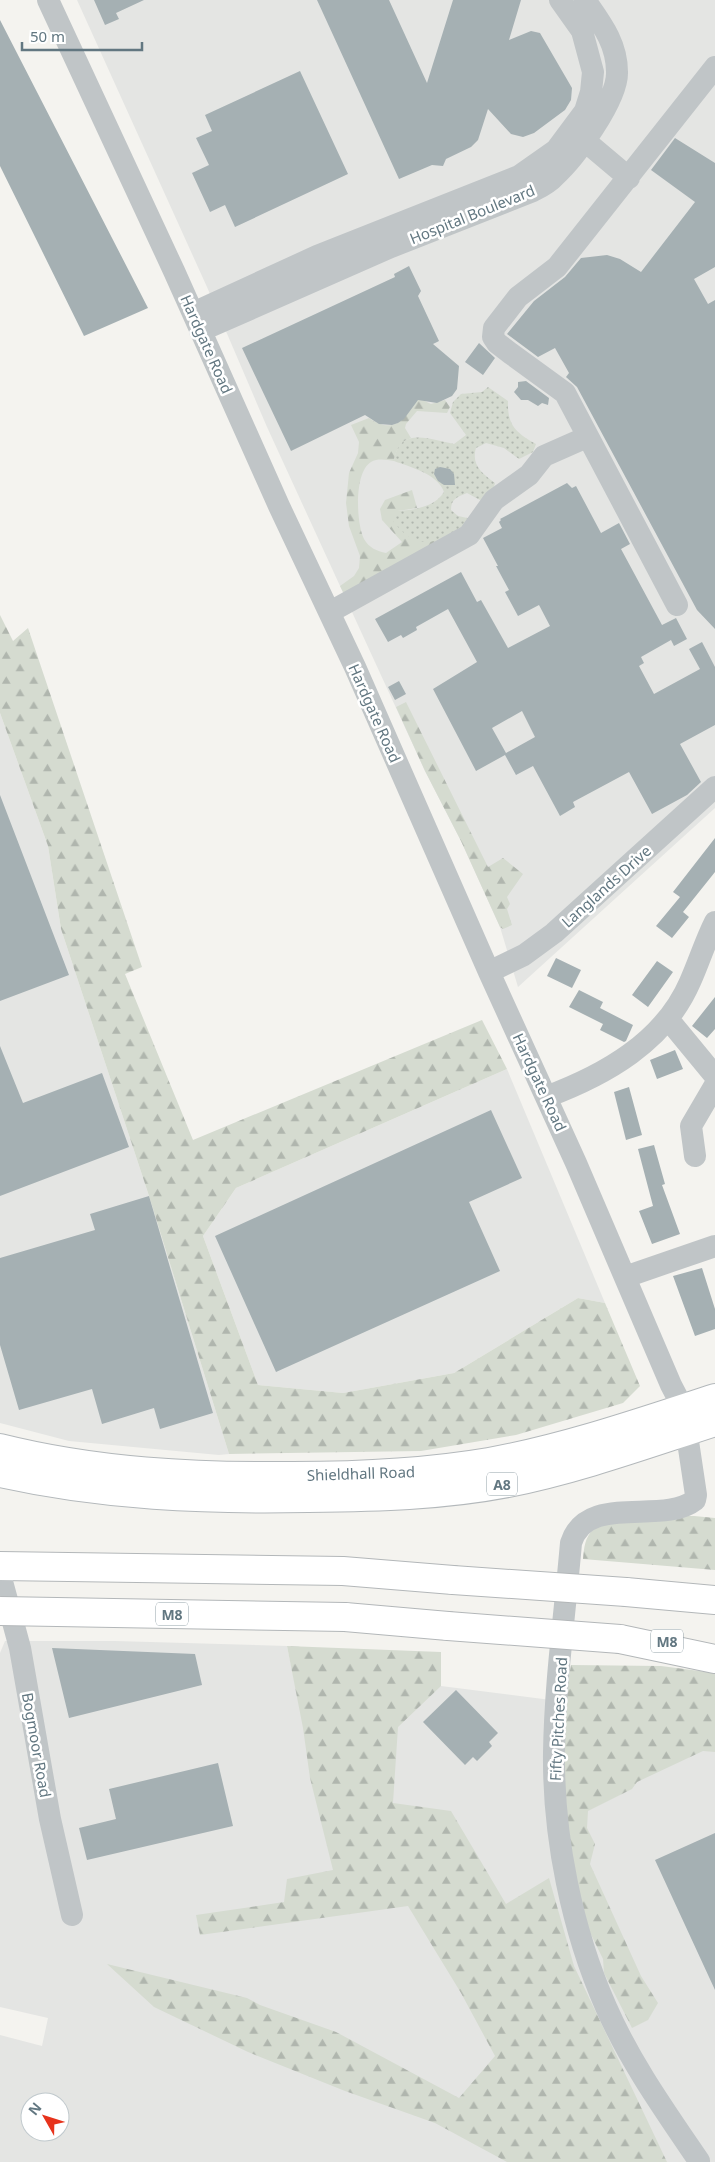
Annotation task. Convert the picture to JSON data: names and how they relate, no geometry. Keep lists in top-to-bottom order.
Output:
{
  "streets": {
    "main road": ["Shieldhall Road", "A8", "M8"],
    "street": [
      "Hospital Boulevard",
      "Hardgate Road",
      "Langlands Drive",
      "Fifty Pitches Road",
      "Bogmoor Road"
    ]
  },
  "crossings": [
    ["Hospital Boulevard", "Hardgate Road"],
    ["Hardgate Road", "Langlands Drive"],
    ["Hardgate Road", "Shieldhall Road"],
    ["Hardgate Road", "Fifty Pitches Road"],
    ["Shieldhall Road", "Fifty Pitches Road"]
  ],
  "scale_bar": "50 m",
  "north": "top left"
}
